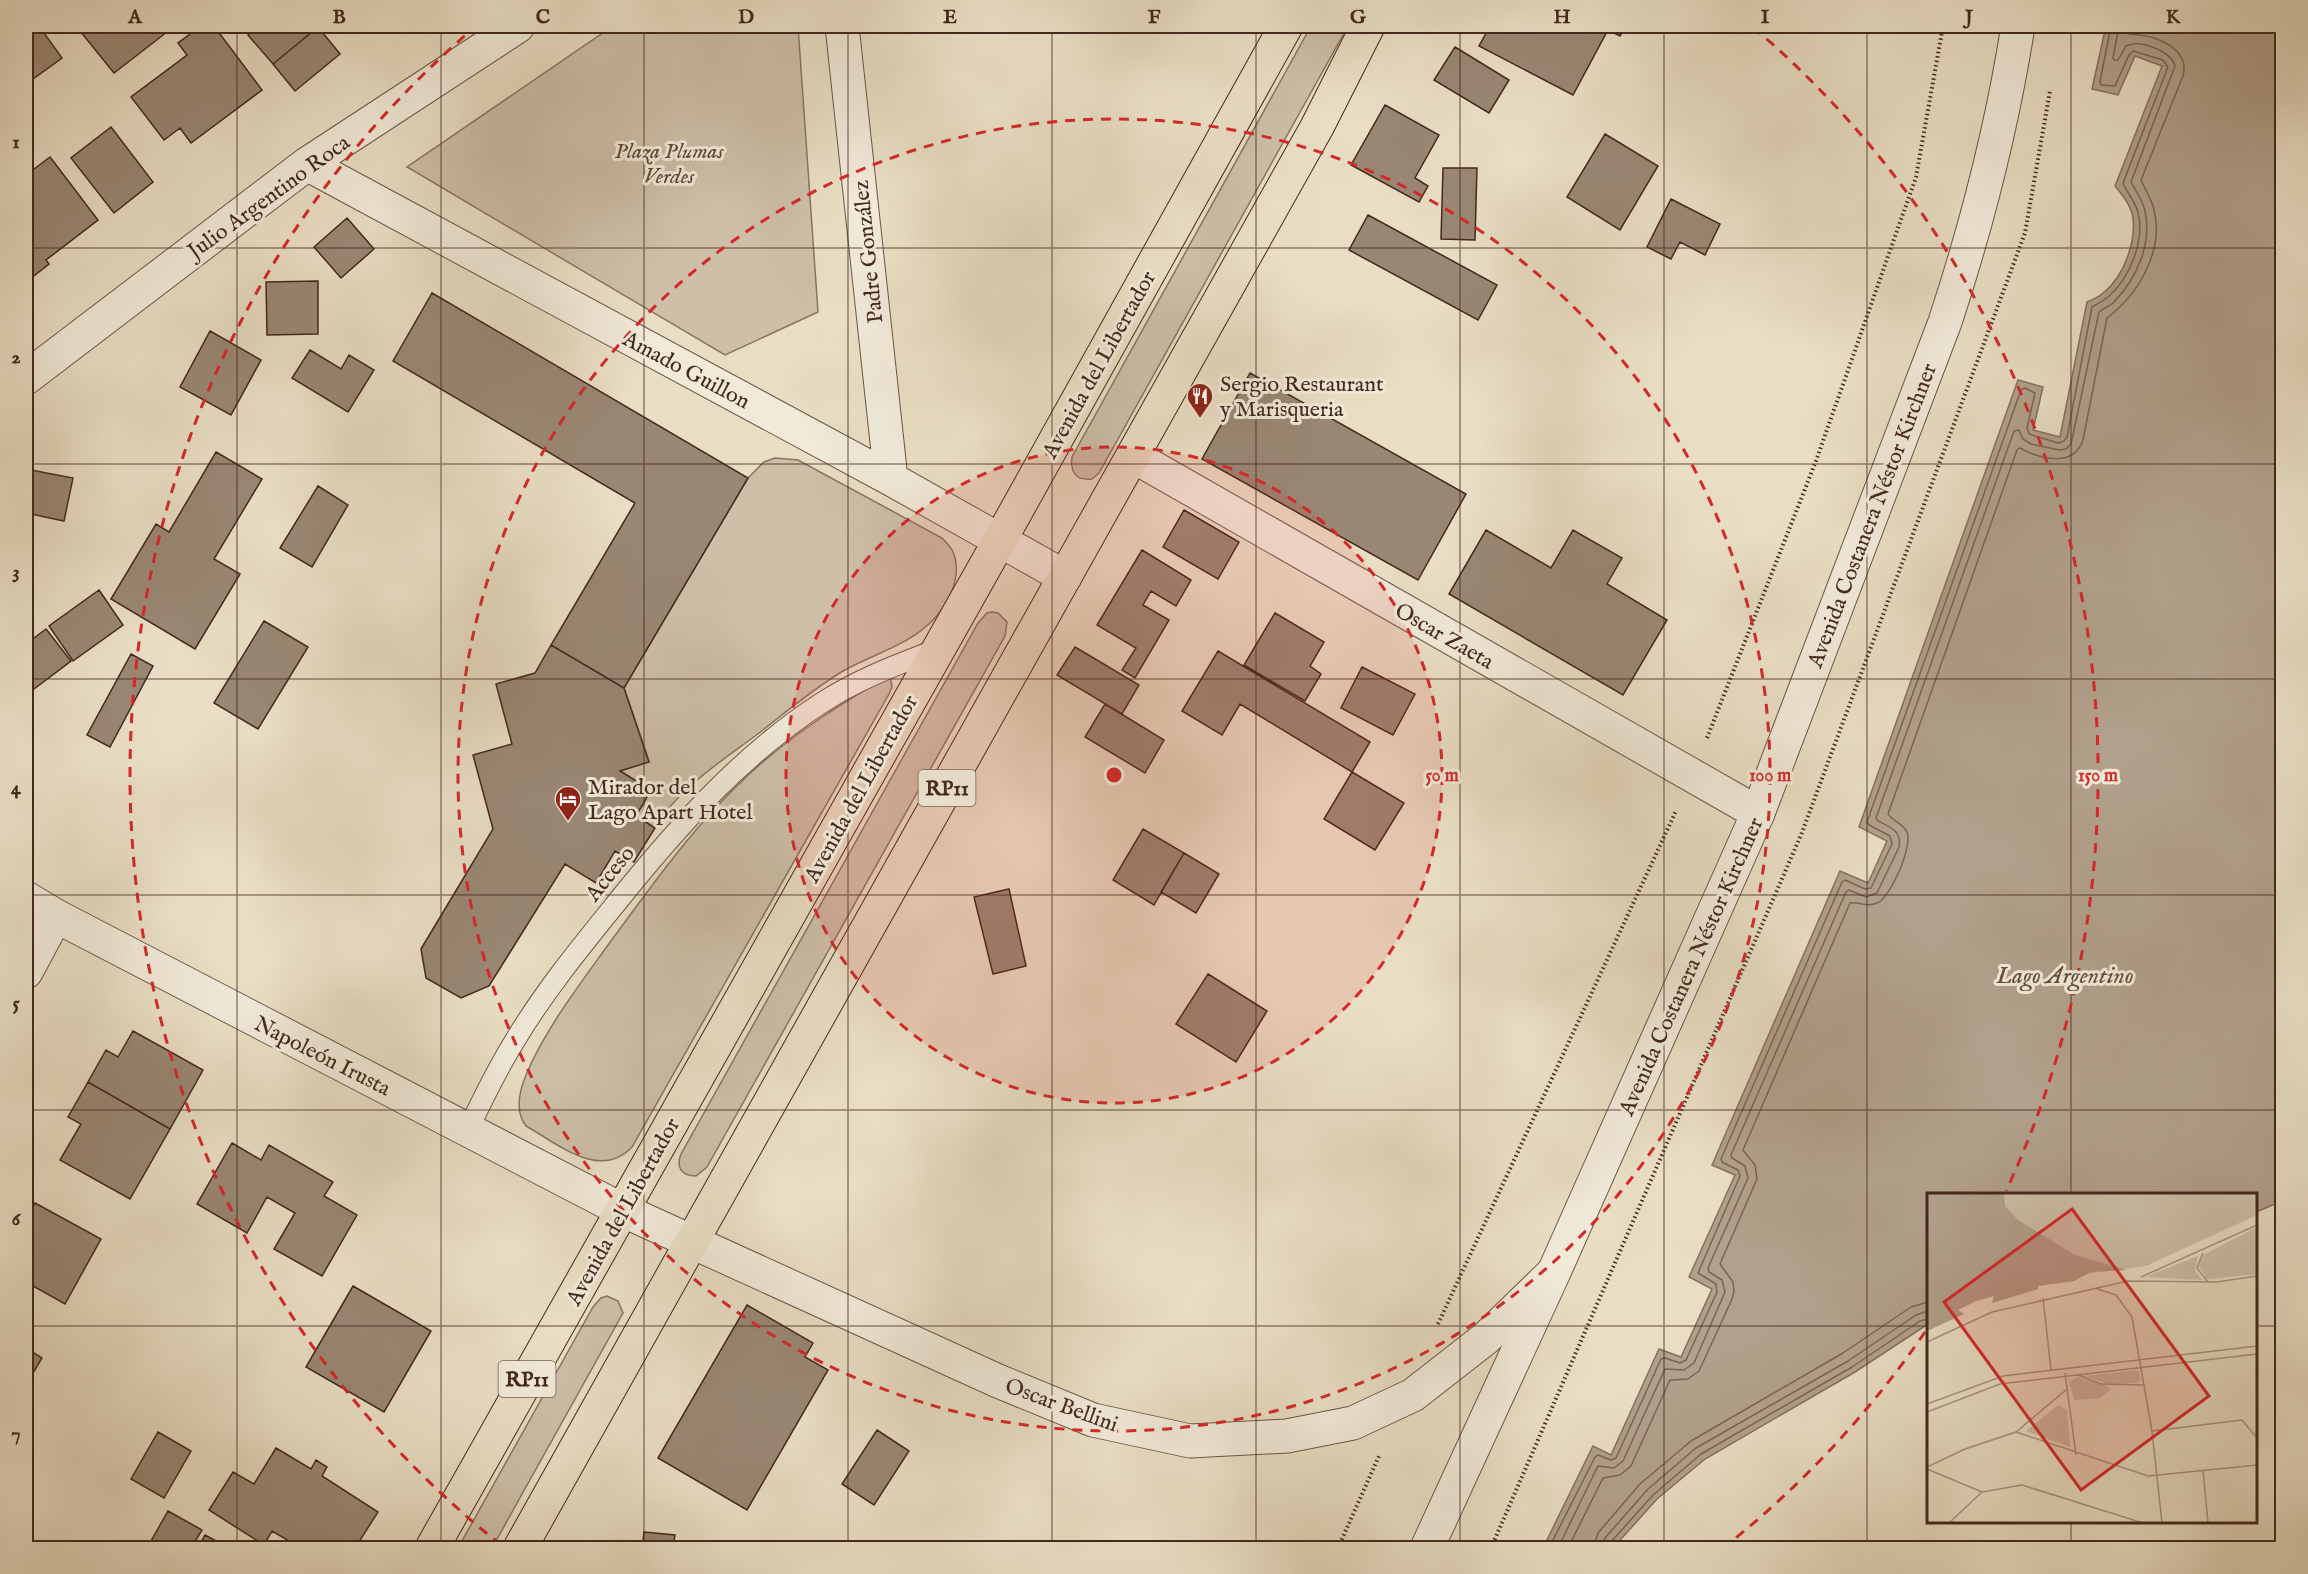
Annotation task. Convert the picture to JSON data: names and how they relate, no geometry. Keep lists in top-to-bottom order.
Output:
{
  "streets": {
    "main road": ["Avenida del Libertador", "RP11"],
    "street": [
      "Julio Argentino Roca",
      "Padre González",
      "Amado Guillon",
      "Avenida Costanera Néstor Kirchner",
      "Oscar Zaeta",
      "Napoleón Irusta",
      "Oscar Bellini"
    ],
    "lane": ["Acceso"]
  },
  "crossings": [
    ["Julio Argentino Roca", "Amado Guillon"],
    ["Padre González", "Amado Guillon"],
    ["Avenida del Libertador", "Amado Guillon"],
    ["Avenida del Libertador", "Acceso"],
    ["Avenida del Libertador", "Napoleón Irusta"],
    ["Avenida del Libertador", "Oscar Bellini"],
    ["Amado Guillon", "RP11"],
    ["Avenida Costanera Néstor Kirchner", "Oscar Zaeta"],
    ["Avenida Costanera Néstor Kirchner", "Oscar Bellini"],
    ["Oscar Zaeta", "RP11"],
    ["RP11", "Oscar Bellini"],
    ["Acceso", "Napoleón Irusta"],
    ["Napoleón Irusta", "Oscar Bellini"]
  ],
  "water": ["Lago Argentino"],
  "parks": ["Plaza Plumas Verdes"],
  "places": {
    "restaurant": ["Sergio Restaurant y Marisqueria"],
    "hotel": ["Mirador del Lago Apart Hotel"]
  },
  "grid": {
    "columns": [
      "A",
      "B",
      "C",
      "D",
      "E",
      "F",
      "G",
      "H",
      "I",
      "J",
      "K"
    ],
    "rows": [
      "1",
      "2",
      "3",
      "4",
      "5",
      "6",
      "7"
    ]
  },
  "rings": ["50 m", "100 m", "150 m"]
}
